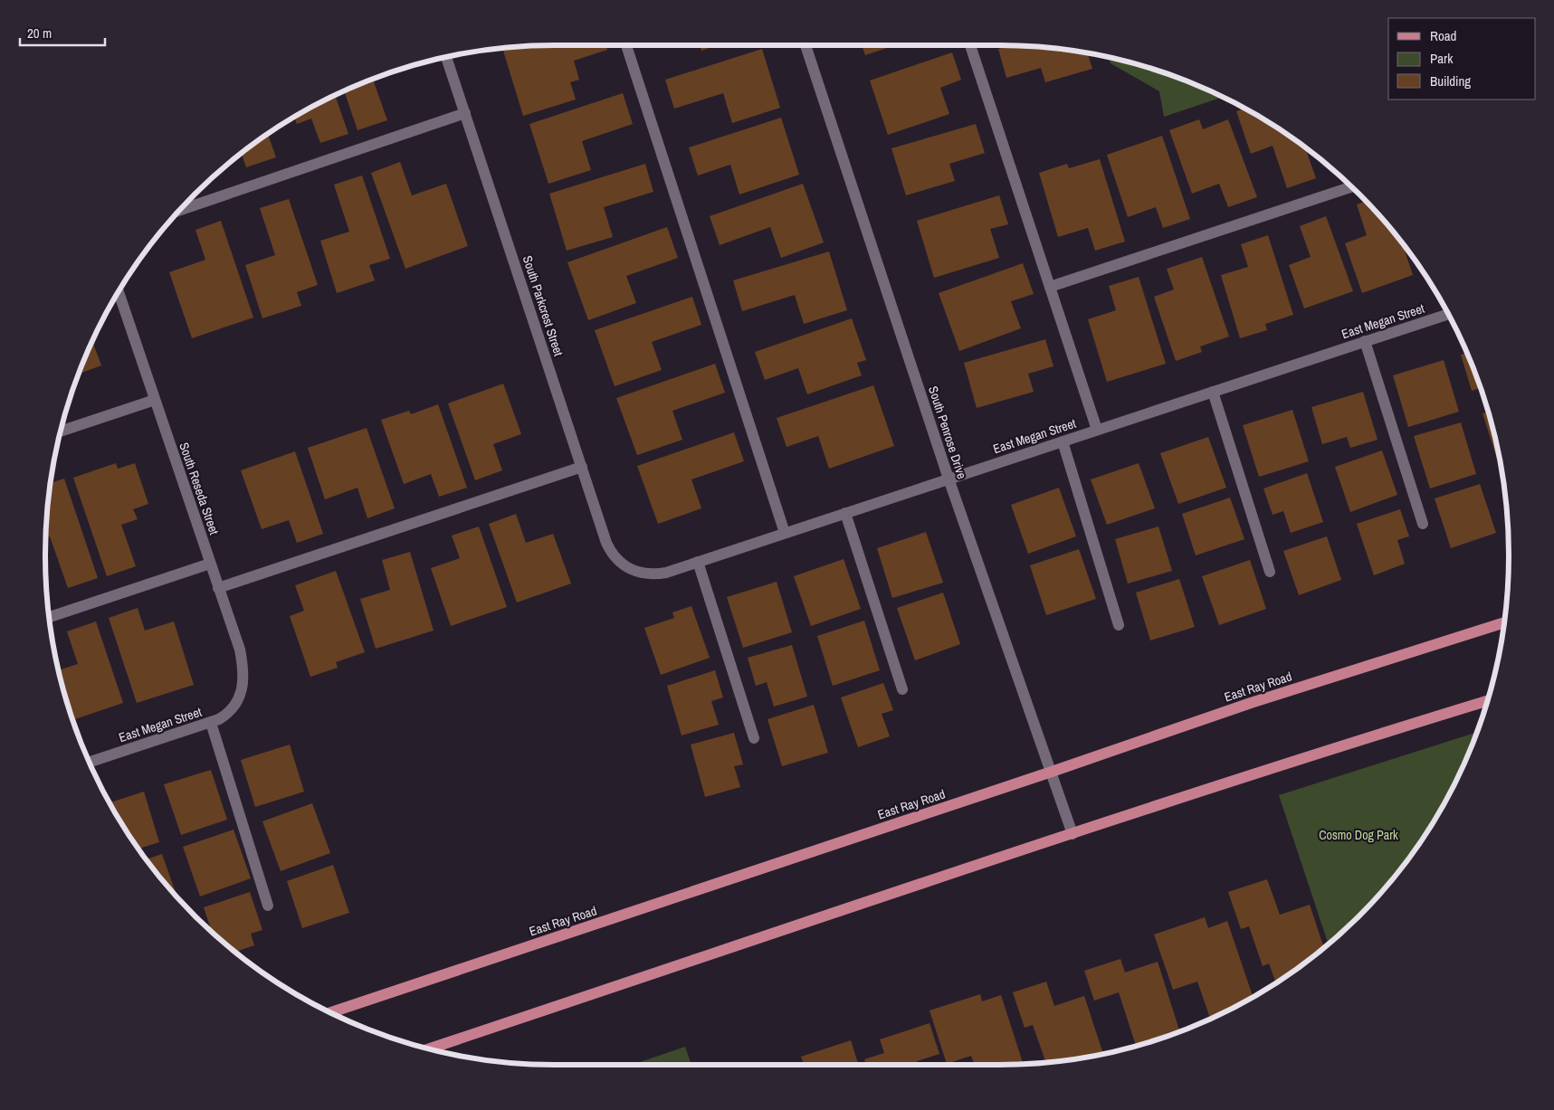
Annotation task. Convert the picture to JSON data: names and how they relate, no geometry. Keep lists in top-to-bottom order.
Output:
{
  "streets": {
    "main road": ["East Ray Road"],
    "street": [
      "South Parkcrest Street",
      "East Megan Street",
      "South Penrose Drive",
      "South Reseda Street"
    ]
  },
  "crossings": [
    ["South Parkcrest Street", "East Megan Street"],
    ["East Megan Street", "South Penrose Drive"],
    ["East Megan Street", "South Reseda Street"],
    ["South Penrose Drive", "East Ray Road"]
  ],
  "parks": ["Cosmo Dog Park"],
  "legend": ["Road", "Park", "Building"],
  "scale_bar": "20 m"
}
